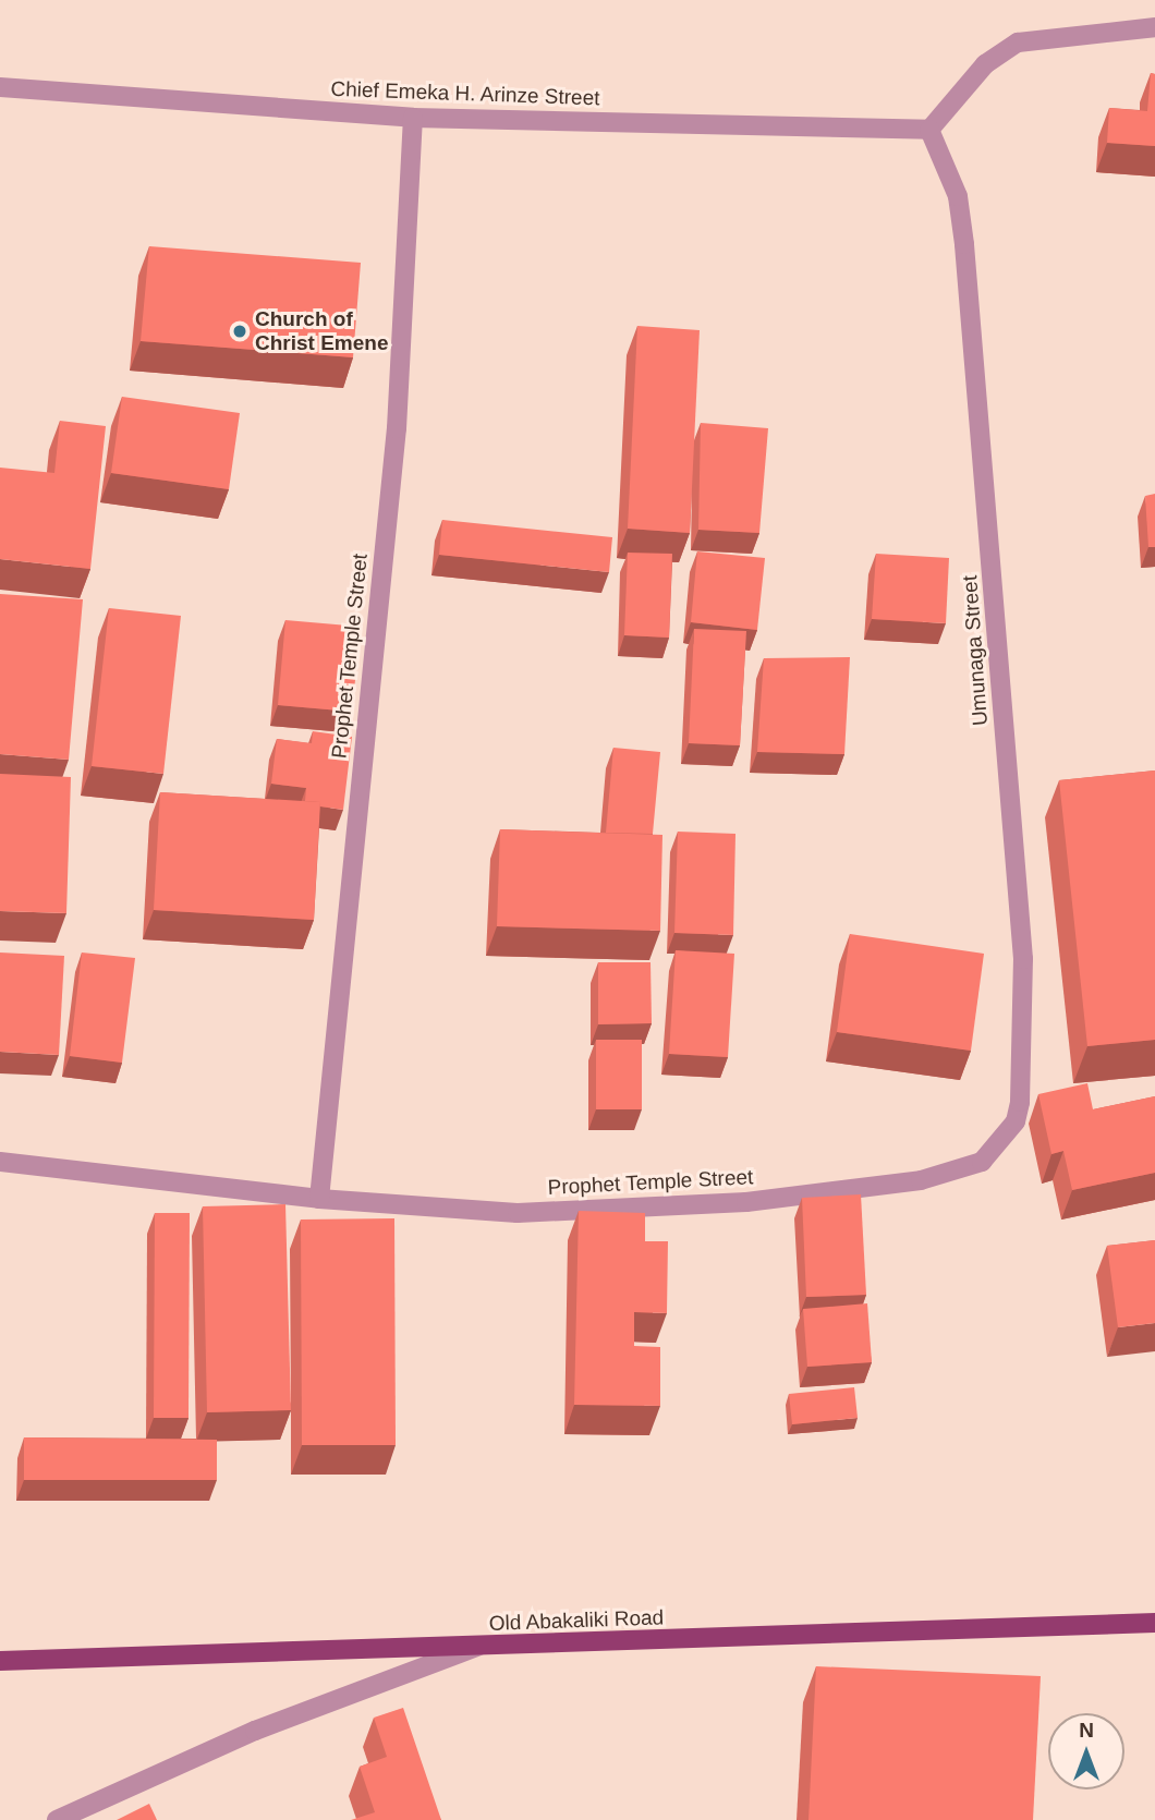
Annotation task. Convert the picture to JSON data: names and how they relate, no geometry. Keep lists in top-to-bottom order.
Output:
{
  "streets": {
    "main road": ["Old Abakaliki Road"],
    "street": ["Chief Emeka H. Arinze Street", "Umunaga Street", "Prophet Temple Street"]
  },
  "crossings": [
    ["Chief Emeka H. Arinze Street", "Umunaga Street"],
    ["Chief Emeka H. Arinze Street", "Prophet Temple Street"],
    ["Umunaga Street", "Prophet Temple Street"]
  ],
  "places": ["Church of Christ Emene"],
  "north": "top"
}
